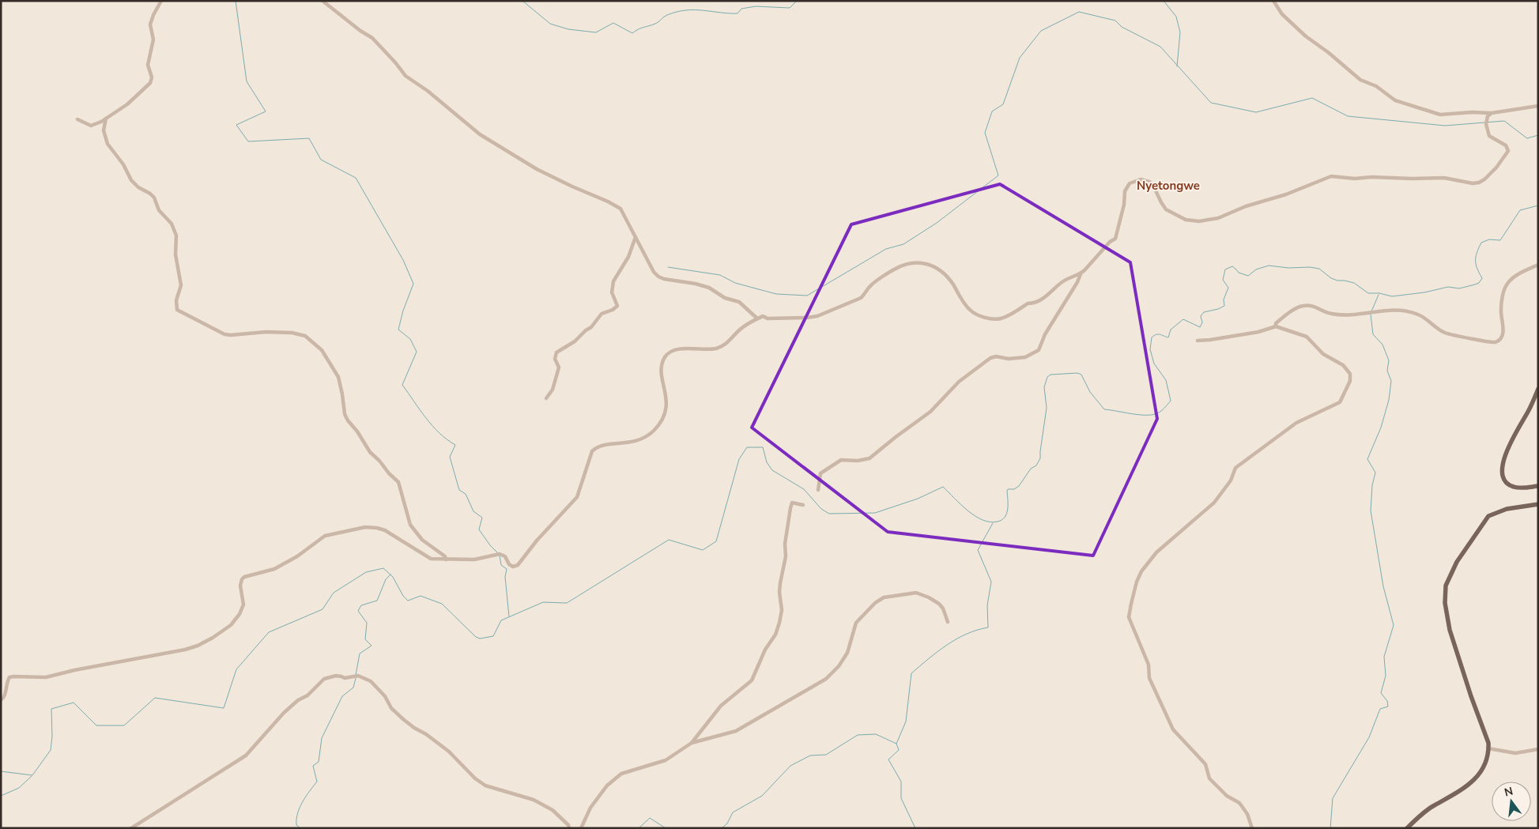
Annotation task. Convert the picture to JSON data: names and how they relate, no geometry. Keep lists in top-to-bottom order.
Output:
{
  "districts": ["Nyetongwe"],
  "north": "top"
}
